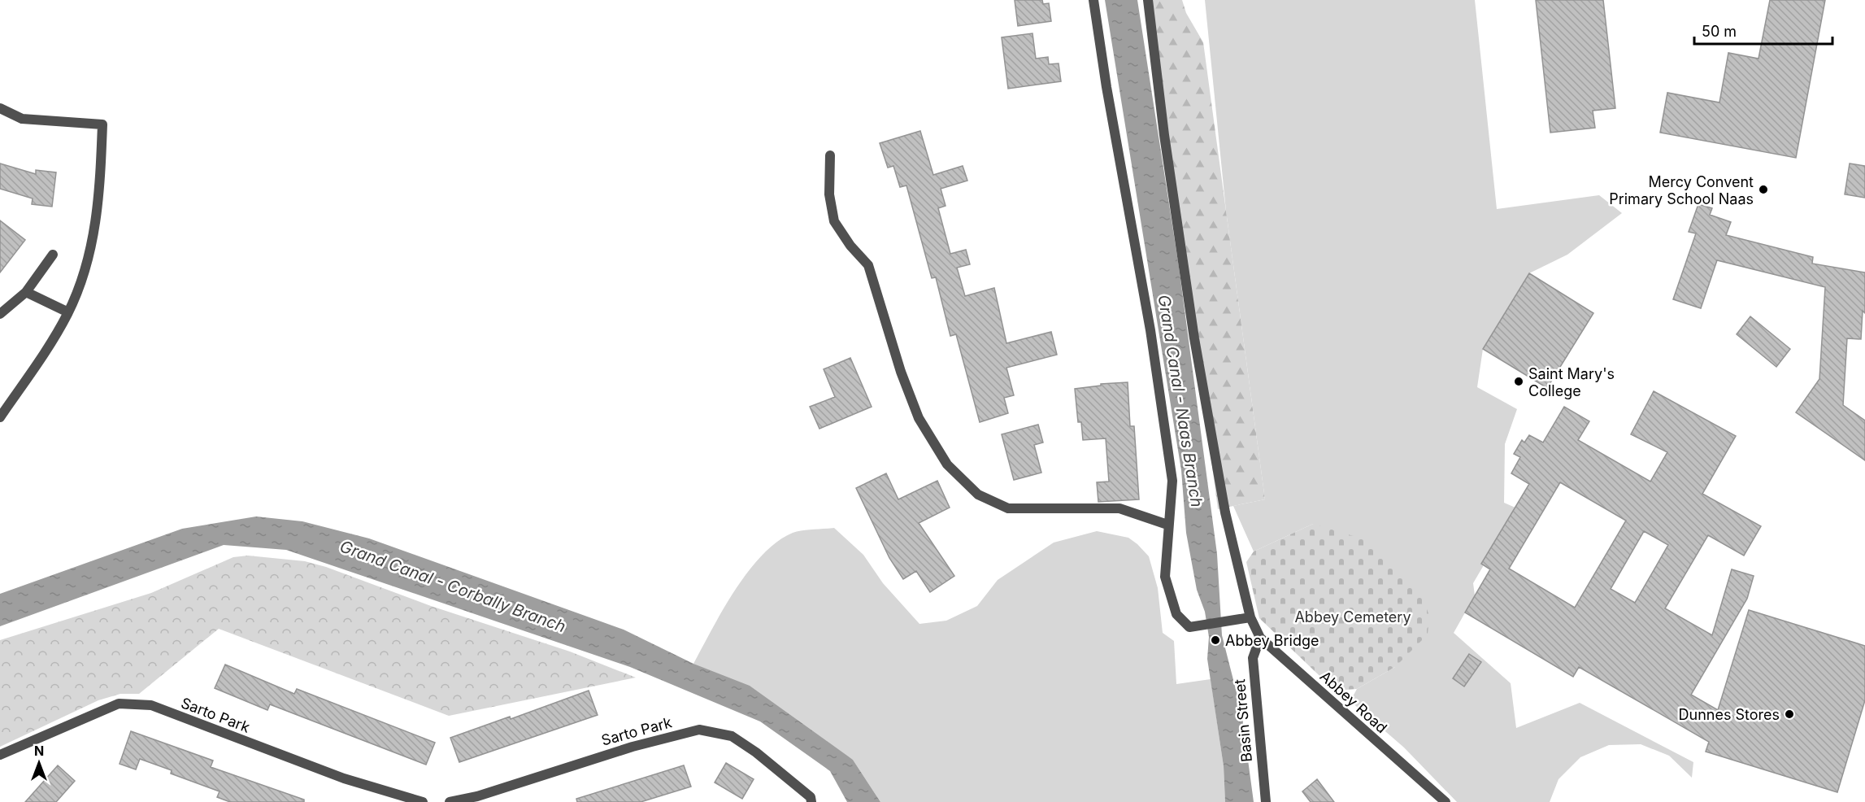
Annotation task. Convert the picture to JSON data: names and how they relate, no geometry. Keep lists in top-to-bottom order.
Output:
{
  "streets": {
    "street": ["Abbey Road", "Sarto Park", "Basin Street"]
  },
  "crossings": [
    ["Abbey Road", "Basin Street"]
  ],
  "water": ["Grand Canal - Naas Branch", "Grand Canal - Corbally Branch"],
  "parks": ["Abbey Cemetery"],
  "places": [
    "Mercy Convent Primary School Naas",
    "Saint Mary's College",
    "Abbey Bridge",
    "Dunnes Stores"
  ],
  "scale_bar": "50 m",
  "north": "top"
}
